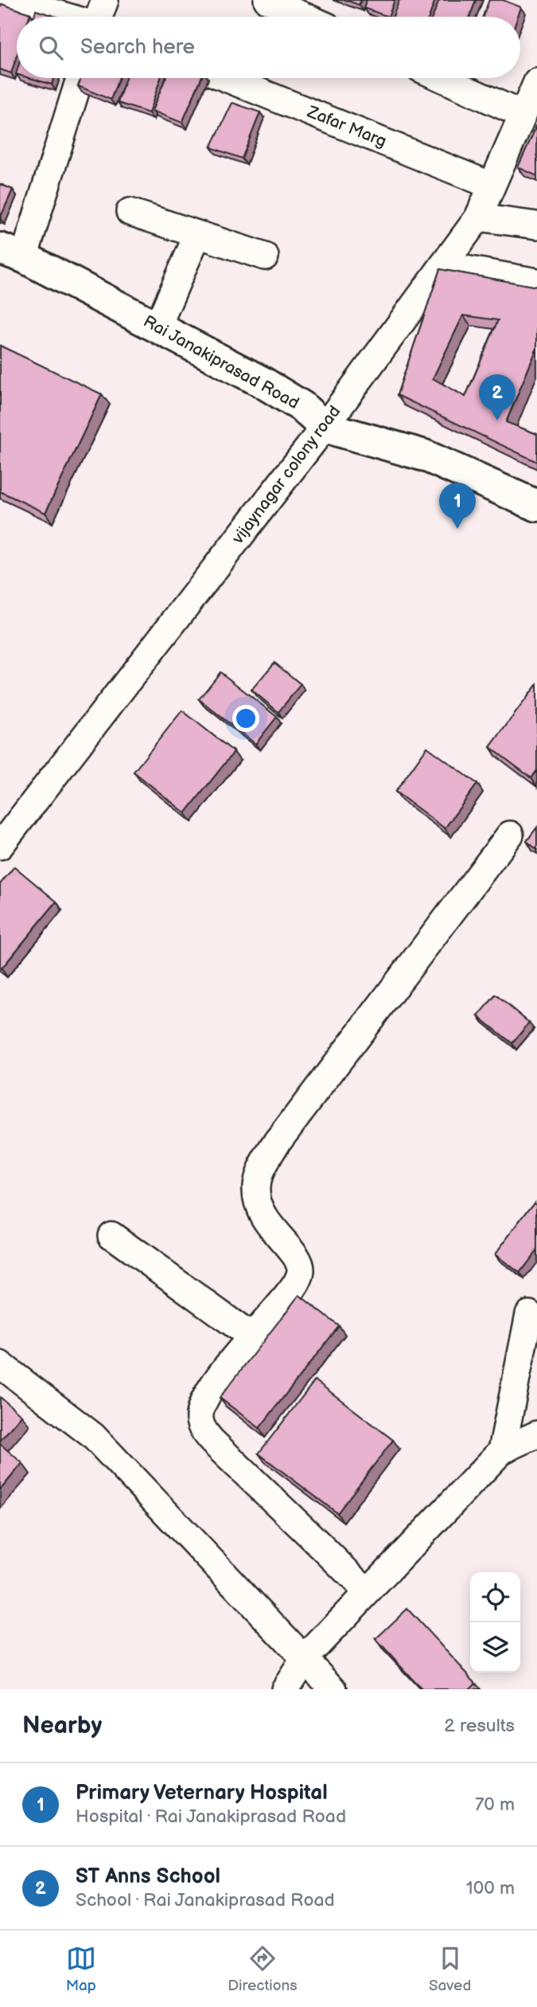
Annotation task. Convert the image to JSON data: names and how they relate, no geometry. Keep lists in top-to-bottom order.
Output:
{
  "streets": {
    "main road": ["Rai Janakiprasad Road"],
    "street": ["Zafar Marg", "vijaynagar colony road"]
  },
  "crossings": [
    ["Zafar Marg", "vijaynagar colony road"],
    ["Rai Janakiprasad Road", "vijaynagar colony road"]
  ],
  "page": {
    "search": "Search here",
    "pins": ["2", "1"],
    "heading": ["Nearby", "2 results"],
    "list": [
      {
        "mark": "1",
        "name": "Primary Veternary Hospital",
        "note": "Hospital · Rai Janakiprasad Road",
        "value": "70 m"
      },
      {
        "mark": "2",
        "name": "ST Anns School",
        "note": "School · Rai Janakiprasad Road",
        "value": "100 m"
      }
    ],
    "nav": ["Map", "Directions", "Saved"]
  }
}
